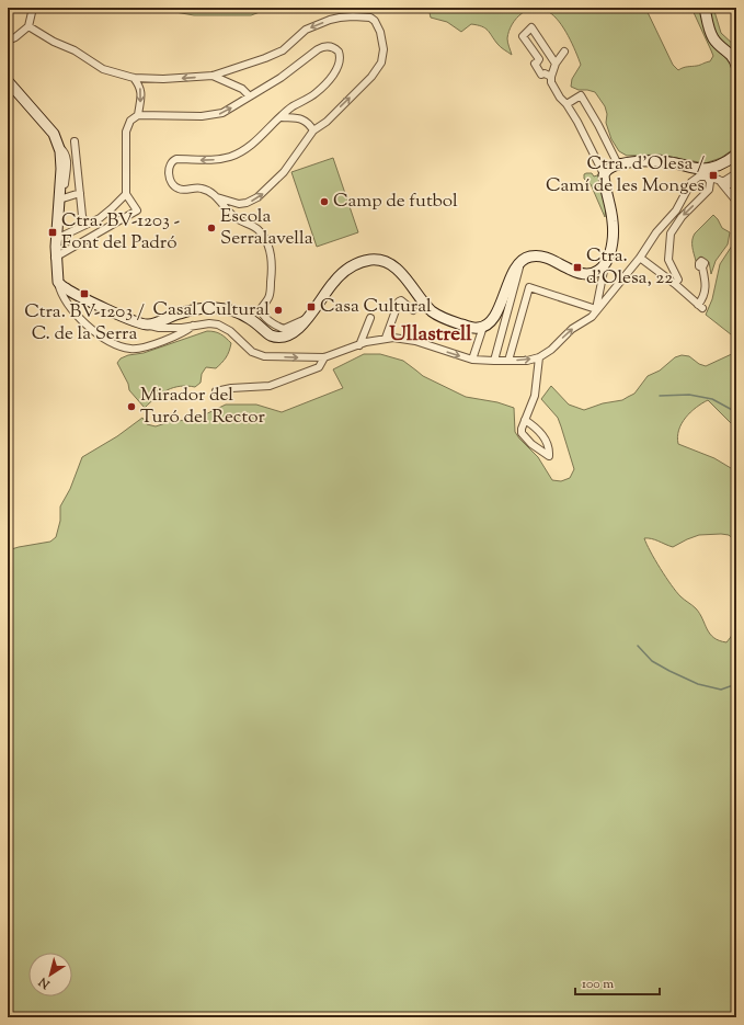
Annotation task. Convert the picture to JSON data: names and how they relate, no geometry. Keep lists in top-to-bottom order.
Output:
{
  "districts": ["Ullastrell"],
  "places": {
    "transit": [
      "Ctra. d'Olesa / Camí de les Monges",
      "Ctra. BV-1203 - Font del Padró",
      "Ctra. d'Olesa, 22",
      "Ctra. BV-1203 / C. de la Serra",
      "Casa Cultural"
    ],
    "other": [
      "Camp de futbol",
      "Escola Serralavella",
      "Casal Cultural",
      "Mirador del Turó del Rector"
    ]
  },
  "scale_bar": "100 m",
  "north": "bottom left"
}
